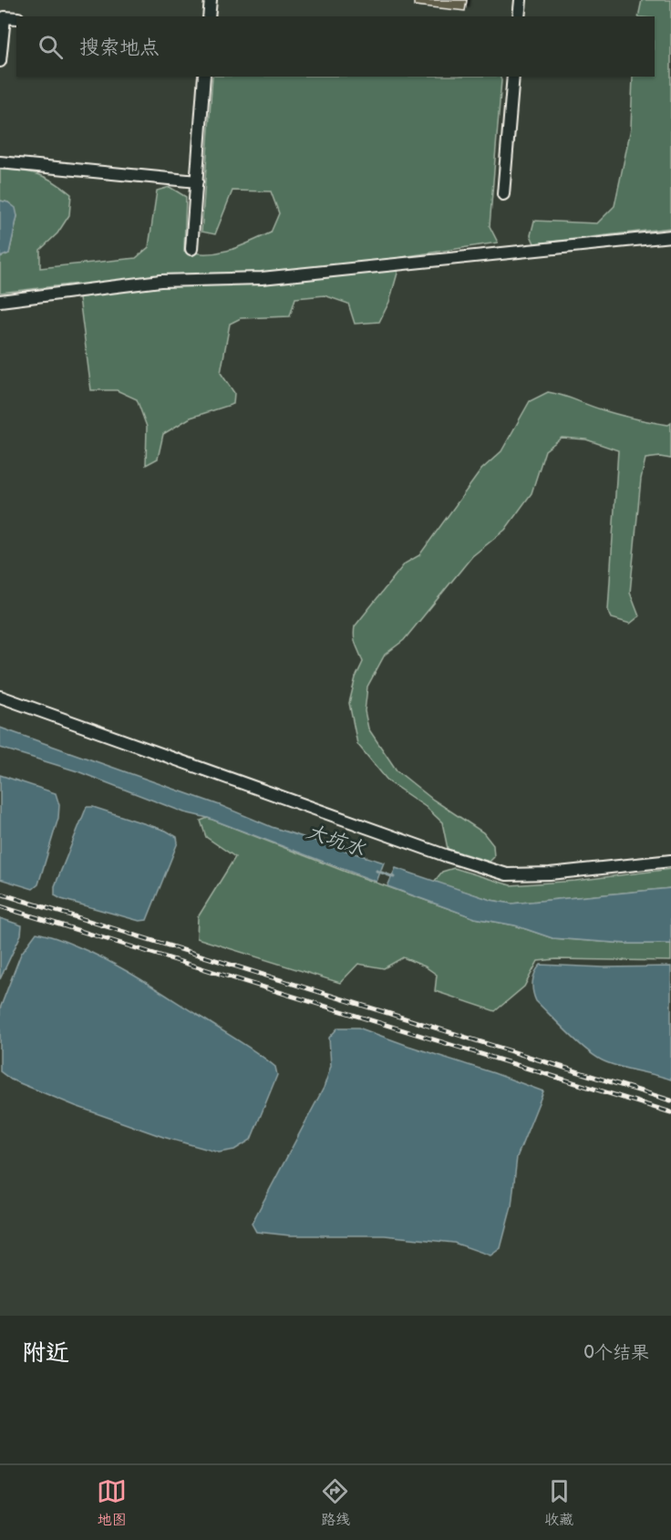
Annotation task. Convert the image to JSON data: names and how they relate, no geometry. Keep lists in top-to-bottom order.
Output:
{
  "water": ["大坑水"],
  "page": {
    "search": "搜索地点",
    "heading": ["附近", "0个结果"],
    "nav": ["地图", "路线", "收藏"]
  }
}
